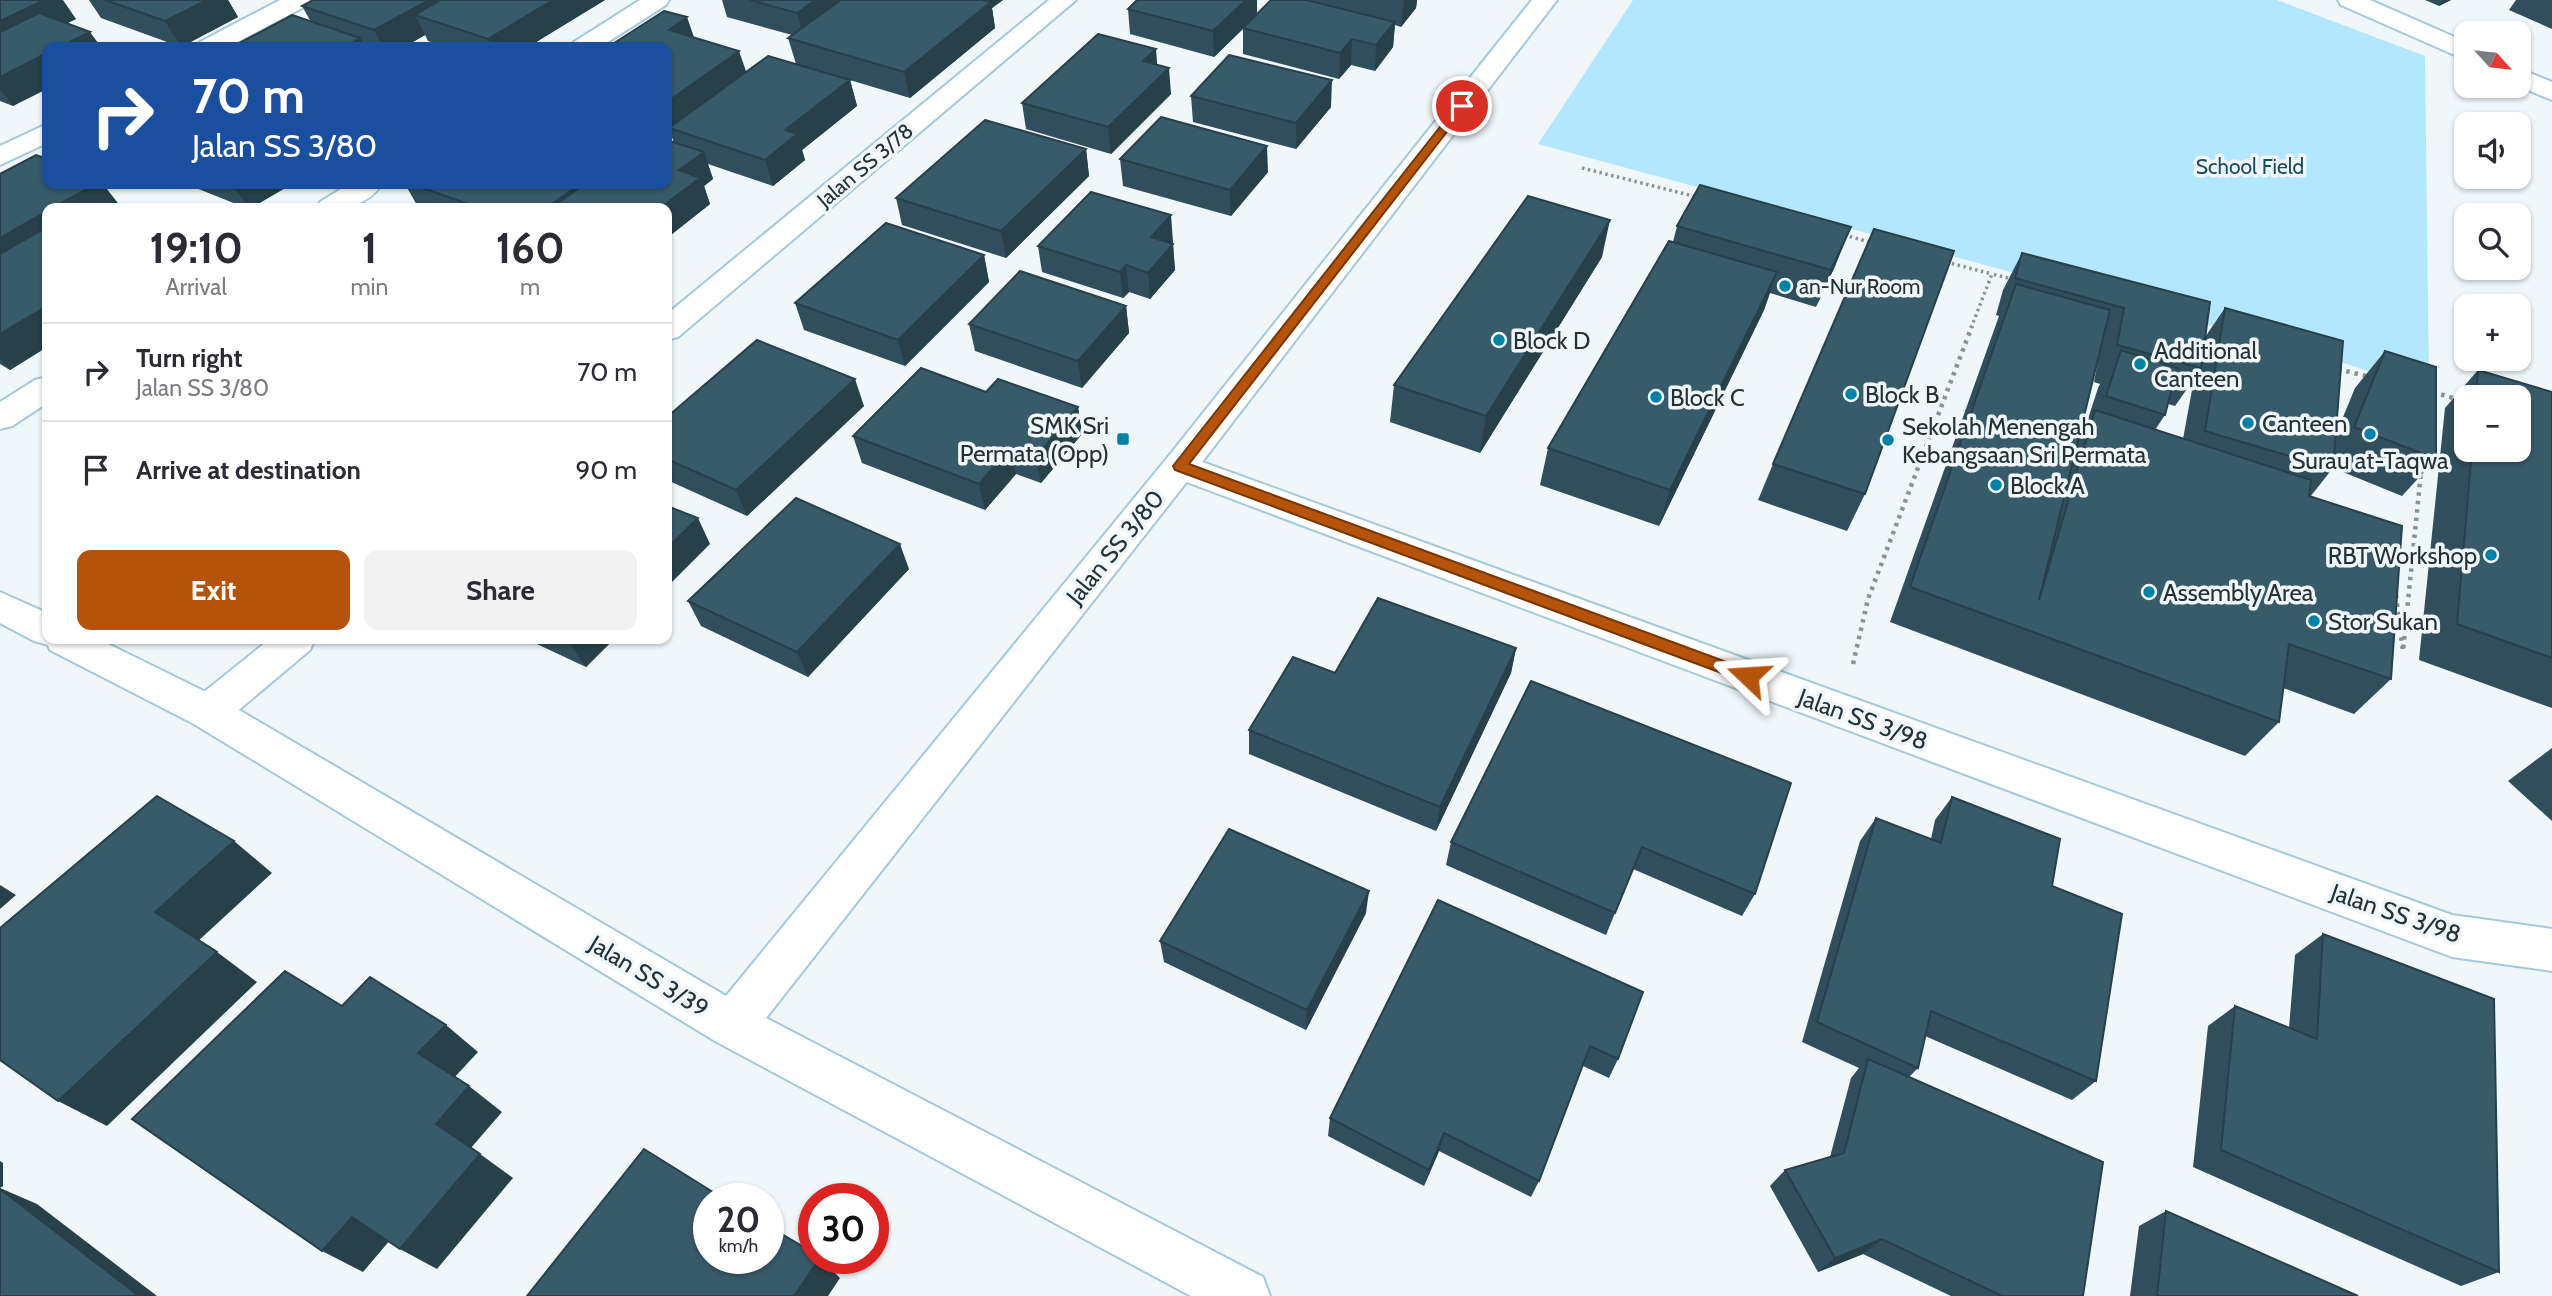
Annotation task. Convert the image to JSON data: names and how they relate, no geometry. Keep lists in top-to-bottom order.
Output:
{
  "streets": {
    "street": [
      "Jalan SS 3/78",
      "Jalan SS 3/80",
      "Jalan SS 3/98",
      "Jalan SS 3/39"
    ]
  },
  "crossings": [
    ["Jalan SS 3/80", "Jalan SS 3/98"],
    ["Jalan SS 3/80", "Jalan SS 3/39"]
  ],
  "parks": ["School Field"],
  "places": {
    "other": [
      "an-Nur Room",
      "Block D",
      "Additional Canteen",
      "Block B",
      "Block C",
      "Canteen",
      "Surau at-Taqwa",
      "Sekolah Menengah Kebangsaan Sri Permata",
      "Block A",
      "RBT Workshop",
      "Assembly Area",
      "Stor Sukan"
    ],
    "transit": ["SMK Sri Permata (Opp)"]
  },
  "north": "bottom right",
  "page": {
    "map_buttons": ["+", "−"],
    "turn": ["70 m", "Jalan SS 3/80"],
    "eta": [
      "19:10",
      "Arrival",
      "1",
      "min",
      "160",
      "m"
    ],
    "list": [
      {
        "name": "Turn right",
        "note": "Jalan SS 3/80",
        "value": "70 m"
      },
      {
        "name": "Arrive at destination",
        "value": "90 m"
      }
    ],
    "buttons": ["Exit", "Share"],
    "speed": "20 km/h",
    "limit": "30"
  }
}
